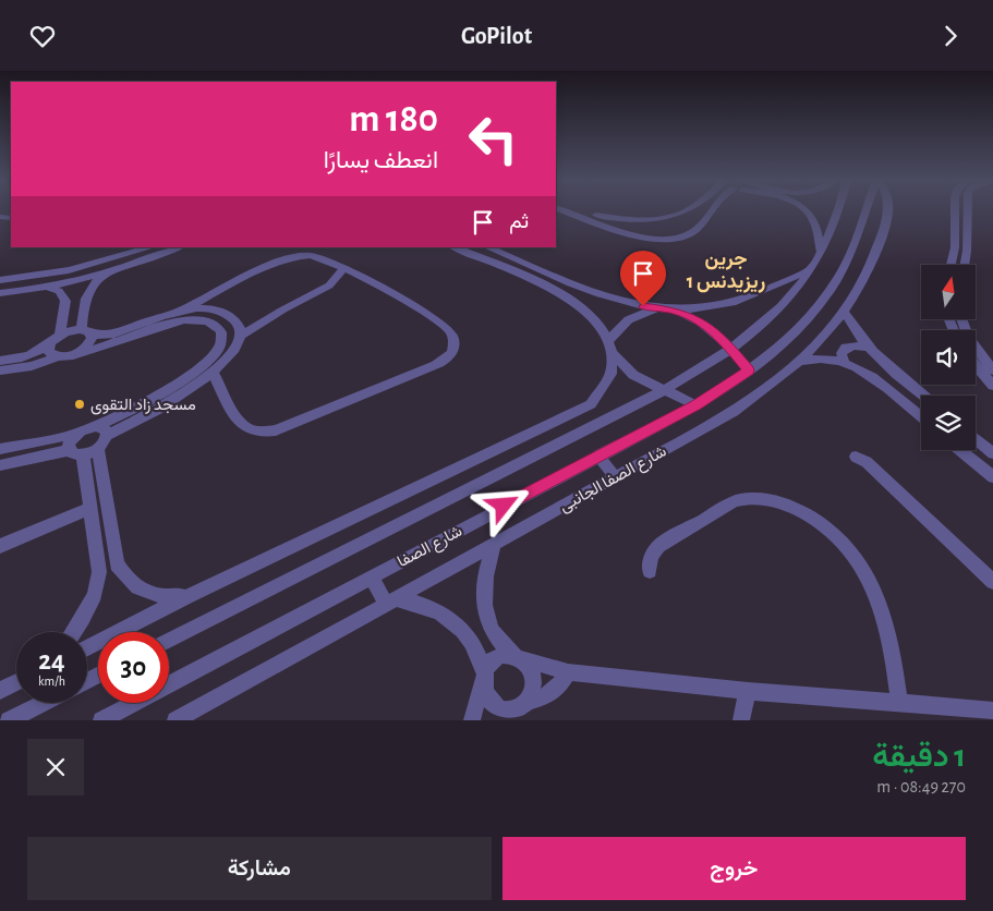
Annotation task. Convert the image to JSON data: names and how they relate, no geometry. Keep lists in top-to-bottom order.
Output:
{
  "streets": {
    "street": ["شارع الصفا الجانبى", "شارع الصفا"]
  },
  "districts": ["جرين ريزيدنس 1"],
  "places": ["مسجد زاد التقوى"],
  "north": "top",
  "page": {
    "header": "GoPilot",
    "turn": ["180 m", "انعطف يسارًا"],
    "then": "ثم",
    "speed": "24 km/h",
    "limit": "30",
    "heading": ["1 دقيقة", "270 m · 08:49"],
    "buttons": ["خروج", "مشاركة"]
  }
}
